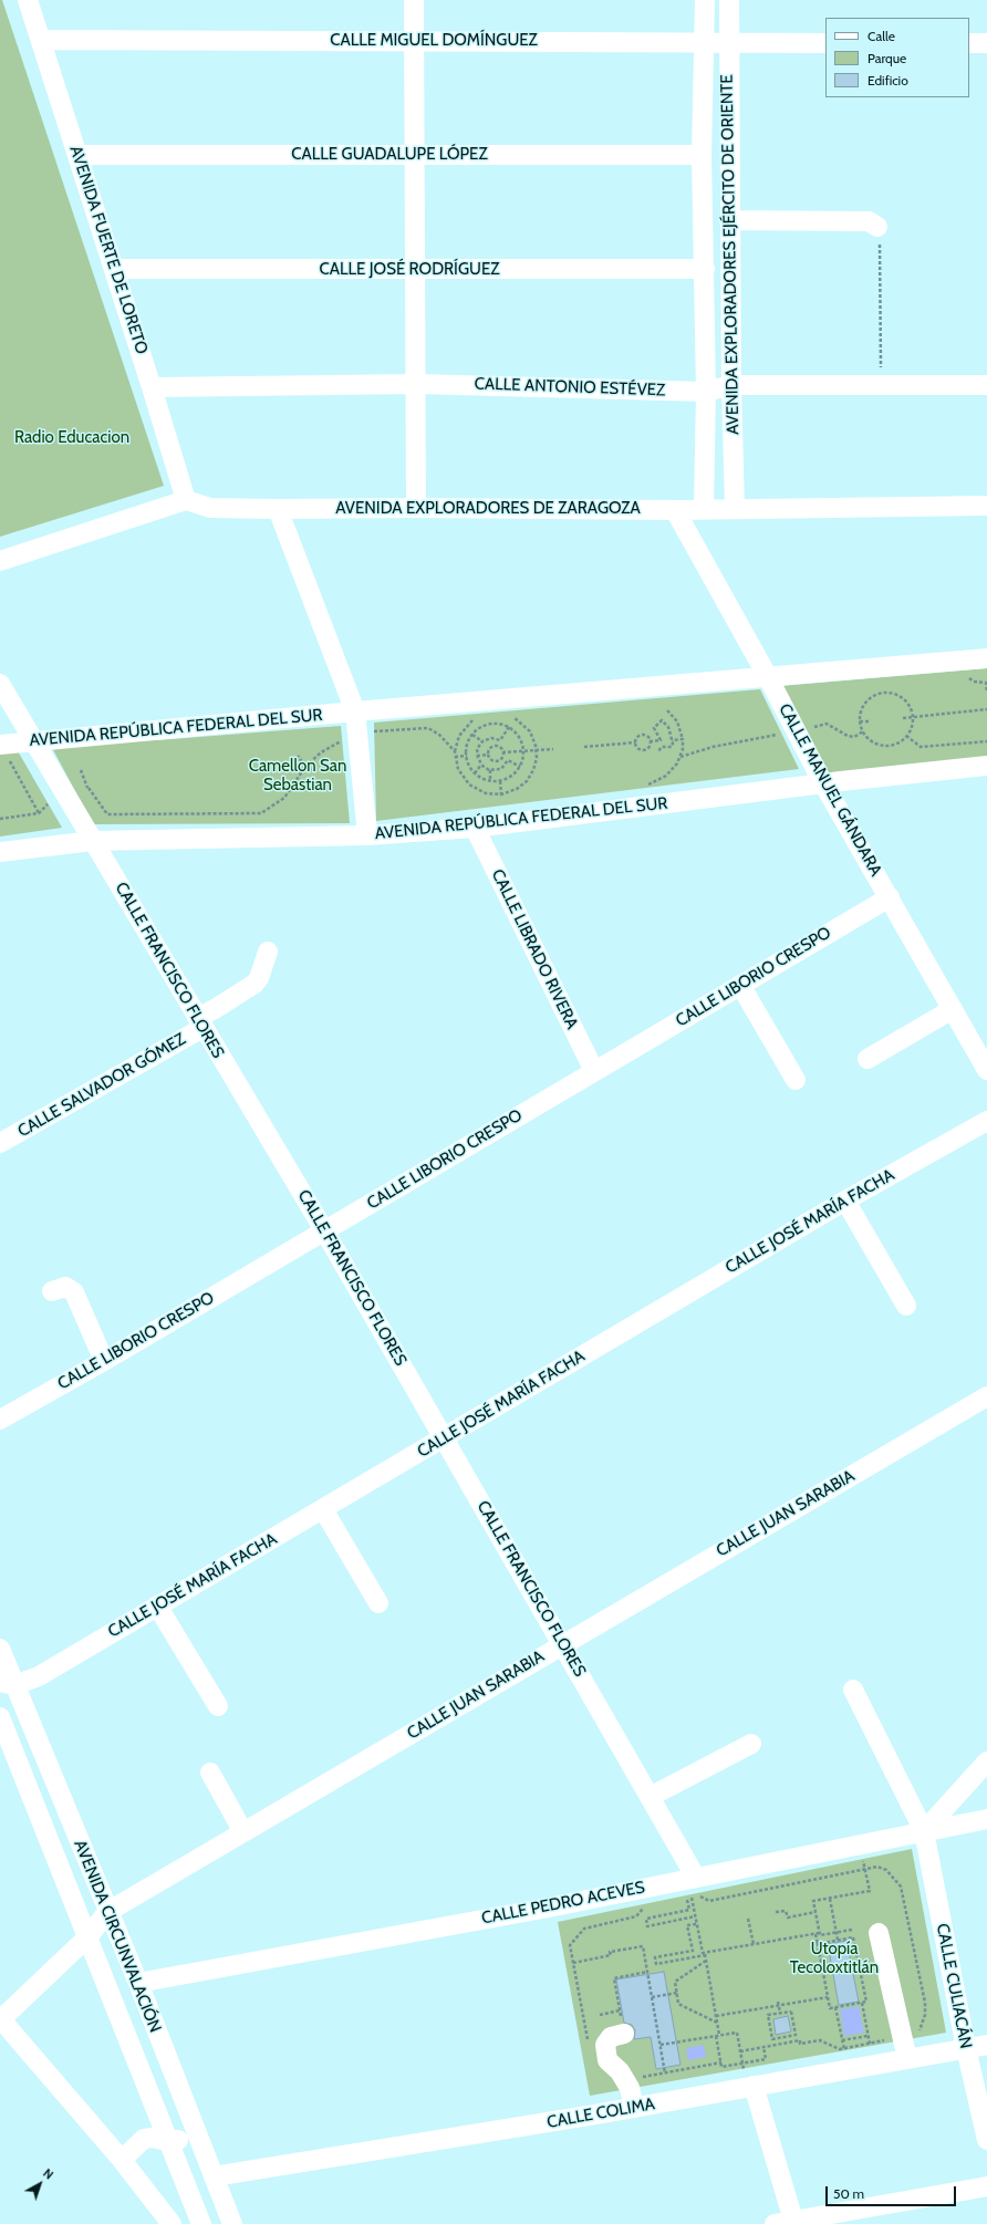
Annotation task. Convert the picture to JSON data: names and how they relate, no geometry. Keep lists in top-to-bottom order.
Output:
{
  "streets": {
    "street": [
      "CALLE MIGUEL DOMÍNGUEZ",
      "CALLE GUADALUPE LÓPEZ",
      "AVENIDA FUERTE DE LORETO",
      "AVENIDA EXPLORADORES EJÉRCITO DE ORIENTE",
      "CALLE JOSÉ RODRÍGUEZ",
      "CALLE ANTONIO ESTÉVEZ",
      "AVENIDA EXPLORADORES DE ZARAGOZA",
      "AVENIDA REPÚBLICA FEDERAL DEL SUR",
      "CALLE MANUEL GÁNDARA",
      "CALLE LIBRADO RIVERA",
      "CALLE FRANCISCO FLORES",
      "CALLE LIBORIO CRESPO",
      "CALLE SALVADOR GÓMEZ",
      "CALLE JOSÉ MARÍA FACHA",
      "CALLE JUAN SARABIA",
      "CALLE PEDRO ACEVES",
      "AVENIDA CIRCUNVALACIÓN",
      "CALLE CULIACÁN",
      "CALLE COLIMA"
    ]
  },
  "crossings": [
    ["CALLE MIGUEL DOMÍNGUEZ", "AVENIDA FUERTE DE LORETO"],
    ["CALLE MIGUEL DOMÍNGUEZ", "AVENIDA EXPLORADORES EJÉRCITO DE ORIENTE"],
    ["CALLE GUADALUPE LÓPEZ", "AVENIDA FUERTE DE LORETO"],
    ["CALLE GUADALUPE LÓPEZ", "AVENIDA EXPLORADORES EJÉRCITO DE ORIENTE"],
    ["AVENIDA FUERTE DE LORETO", "CALLE JOSÉ RODRÍGUEZ"],
    ["AVENIDA FUERTE DE LORETO", "CALLE ANTONIO ESTÉVEZ"],
    ["AVENIDA FUERTE DE LORETO", "AVENIDA EXPLORADORES DE ZARAGOZA"],
    ["AVENIDA EXPLORADORES EJÉRCITO DE ORIENTE", "CALLE JOSÉ RODRÍGUEZ"],
    ["AVENIDA EXPLORADORES EJÉRCITO DE ORIENTE", "CALLE ANTONIO ESTÉVEZ"],
    ["AVENIDA EXPLORADORES EJÉRCITO DE ORIENTE", "AVENIDA EXPLORADORES DE ZARAGOZA"],
    ["AVENIDA EXPLORADORES DE ZARAGOZA", "CALLE MANUEL GÁNDARA"],
    ["AVENIDA REPÚBLICA FEDERAL DEL SUR", "CALLE MANUEL GÁNDARA"],
    ["AVENIDA REPÚBLICA FEDERAL DEL SUR", "CALLE LIBRADO RIVERA"],
    ["AVENIDA REPÚBLICA FEDERAL DEL SUR", "CALLE FRANCISCO FLORES"],
    ["CALLE MANUEL GÁNDARA", "CALLE LIBORIO CRESPO"],
    ["CALLE LIBRADO RIVERA", "CALLE LIBORIO CRESPO"],
    ["CALLE FRANCISCO FLORES", "CALLE LIBORIO CRESPO"],
    ["CALLE FRANCISCO FLORES", "CALLE SALVADOR GÓMEZ"],
    ["CALLE FRANCISCO FLORES", "CALLE JOSÉ MARÍA FACHA"],
    ["CALLE FRANCISCO FLORES", "CALLE JUAN SARABIA"],
    ["CALLE FRANCISCO FLORES", "CALLE PEDRO ACEVES"],
    ["CALLE JOSÉ MARÍA FACHA", "AVENIDA CIRCUNVALACIÓN"],
    ["CALLE JUAN SARABIA", "AVENIDA CIRCUNVALACIÓN"],
    ["CALLE PEDRO ACEVES", "AVENIDA CIRCUNVALACIÓN"],
    ["CALLE PEDRO ACEVES", "CALLE CULIACÁN"],
    ["AVENIDA CIRCUNVALACIÓN", "CALLE COLIMA"],
    ["CALLE CULIACÁN", "CALLE COLIMA"]
  ],
  "parks": ["Radio Educacion", "Camellon San Sebastian", "Utopía Tecoloxtitlán"],
  "legend": ["Calle", "Parque", "Edificio"],
  "scale_bar": "50 m",
  "north": "top right"
}
